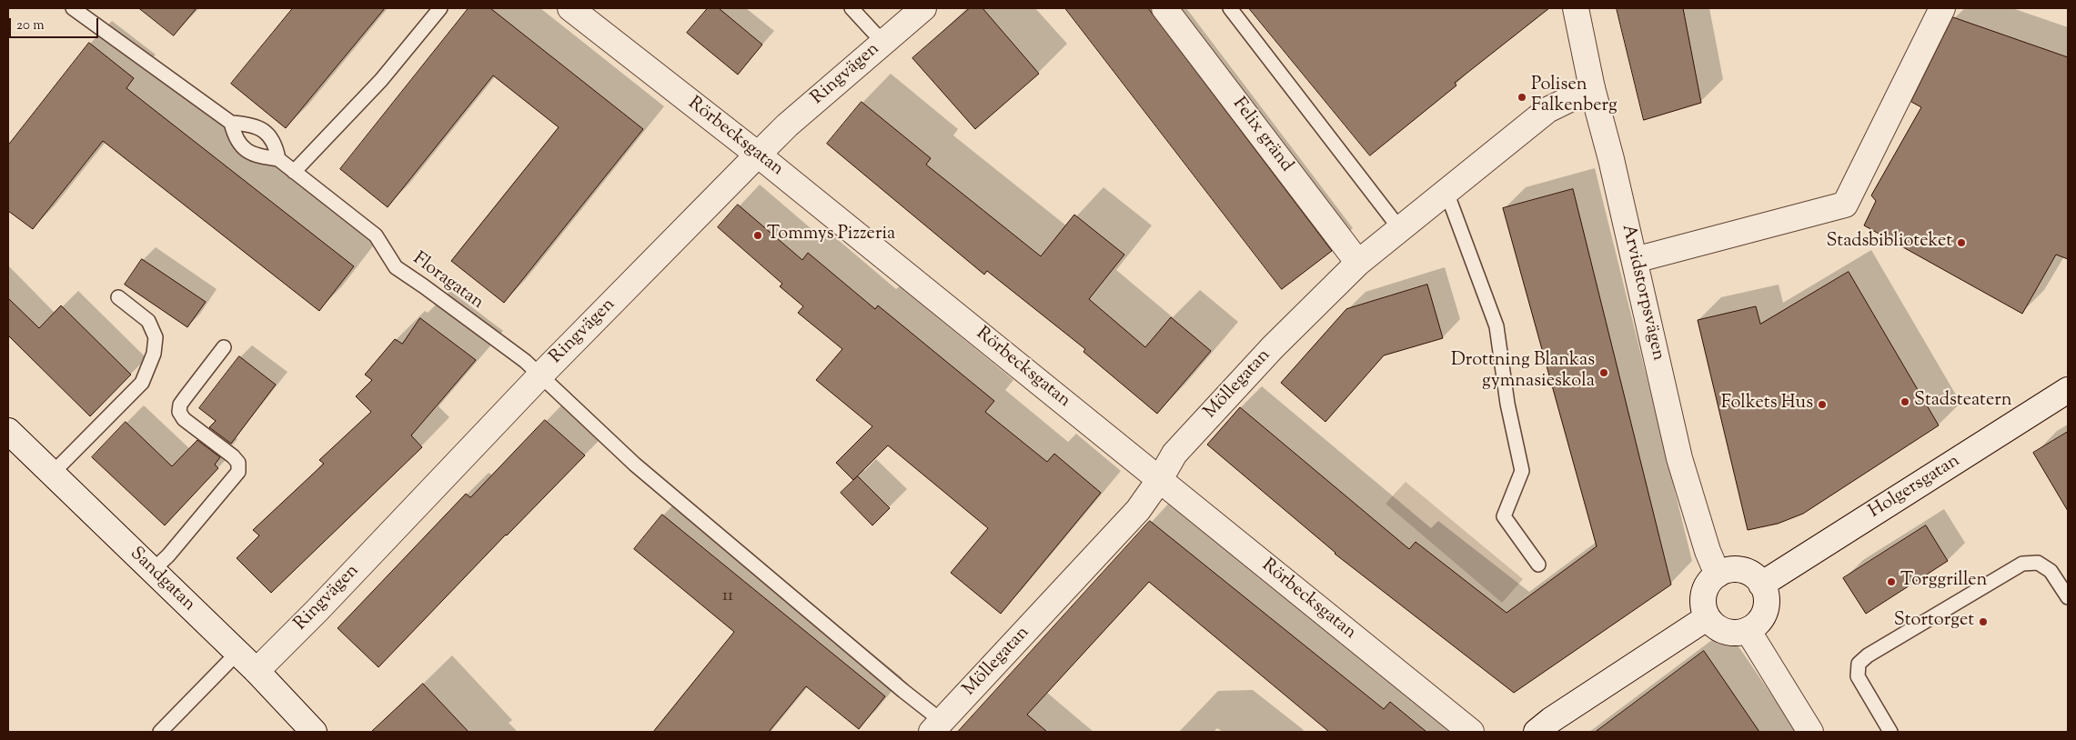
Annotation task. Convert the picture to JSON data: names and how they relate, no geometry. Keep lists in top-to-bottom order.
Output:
{
  "streets": {
    "street": [
      "Ringvägen",
      "Felix gränd",
      "Rörbecksgatan",
      "Arvidstorpsvägen",
      "Möllegatan",
      "Holgersgatan",
      "Sandgatan"
    ],
    "lane": ["Floragatan"]
  },
  "crossings": [
    ["Ringvägen", "Rörbecksgatan"],
    ["Ringvägen", "Floragatan"],
    ["Ringvägen", "Sandgatan"],
    ["Felix gränd", "Möllegatan"],
    ["Rörbecksgatan", "Möllegatan"],
    ["Floragatan", "Möllegatan"],
    ["Arvidstorpsvägen", "Möllegatan"],
    ["Arvidstorpsvägen", "Holgersgatan"]
  ],
  "places": [
    "Polisen Falkenberg",
    "Tommys Pizzeria",
    "Stadsbiblioteket",
    "Drottning Blankas gymnasieskola",
    "Stadsteatern",
    "Folkets Hus",
    "Torggrillen",
    "Stortorget"
  ],
  "house_numbers": ["11"],
  "scale_bar": "20 m"
}
